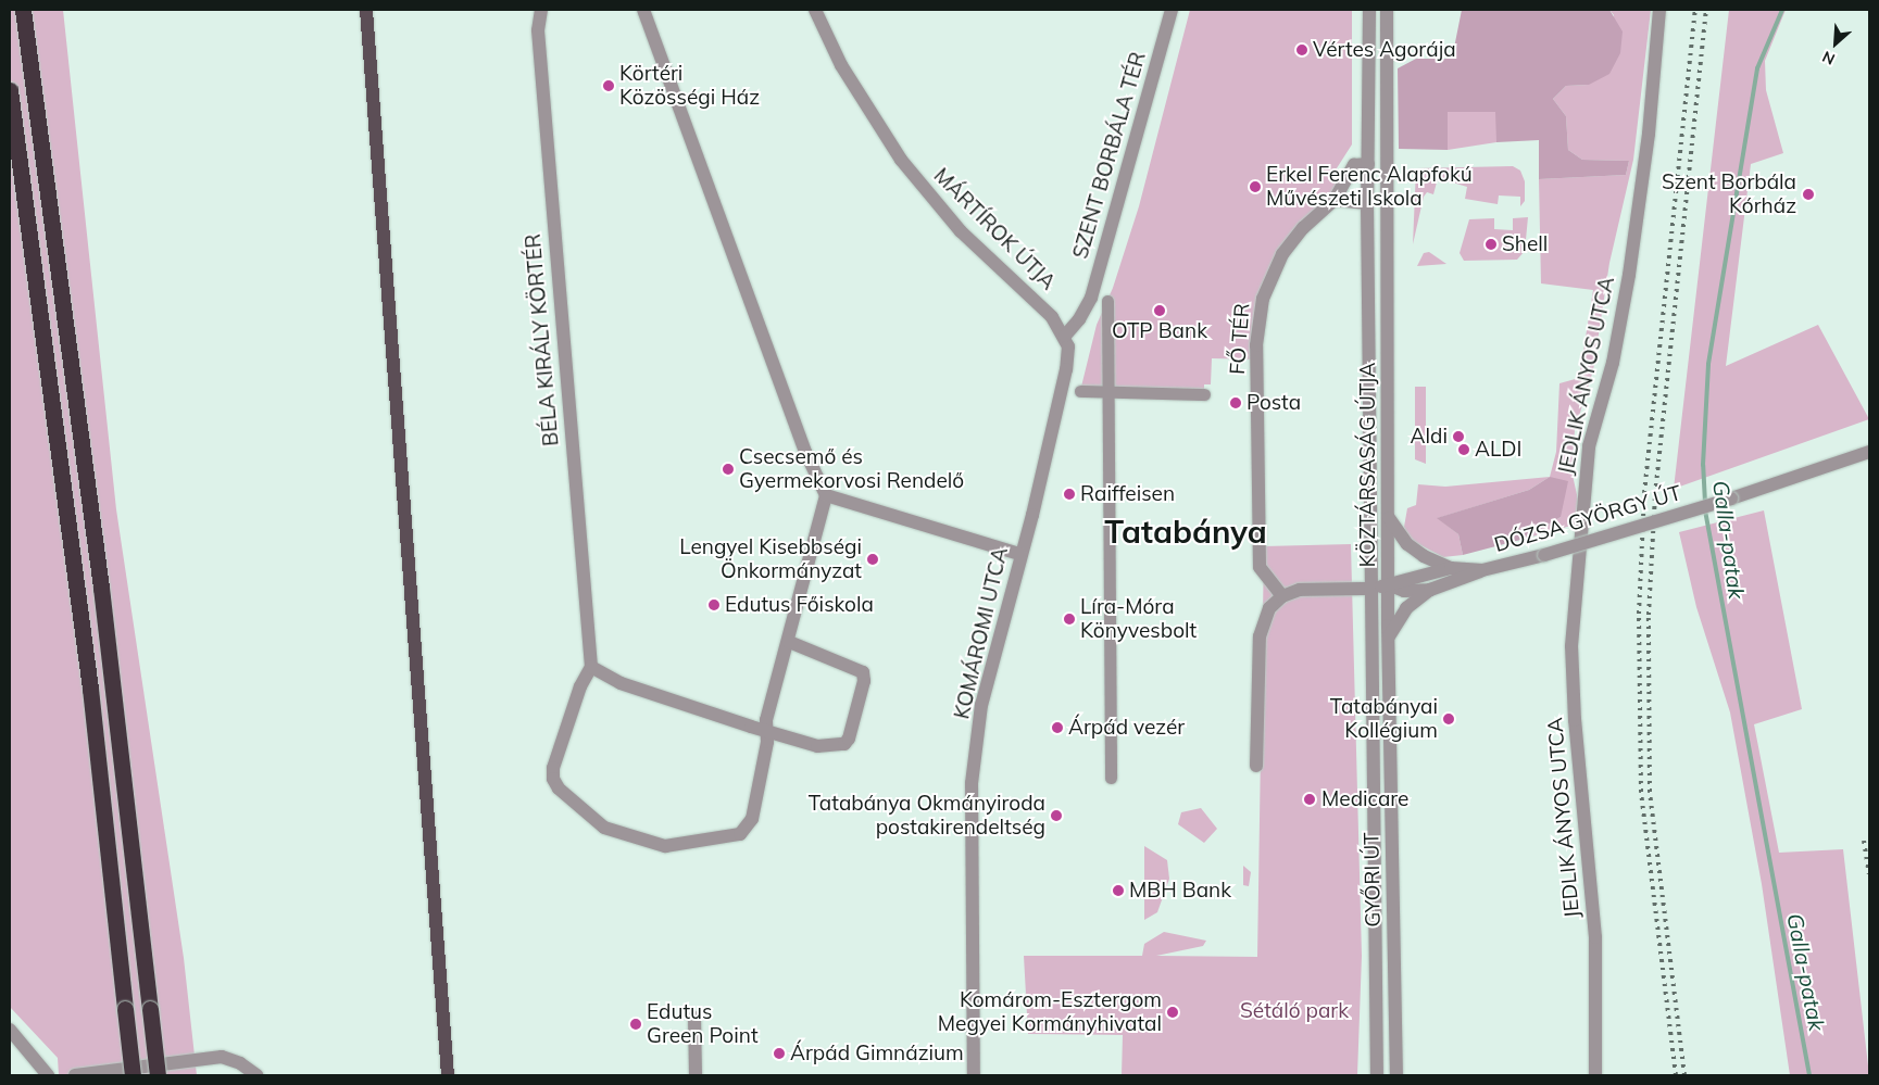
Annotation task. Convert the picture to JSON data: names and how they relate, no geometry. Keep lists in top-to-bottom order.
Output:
{
  "streets": {
    "street": [
      "SZENT BORBÁLA TÉR",
      "MÁRTÍROK ÚTJA",
      "FŐ TÉR",
      "BÉLA KIRÁLY KÖRTÉR",
      "JEDLIK ÁNYOS UTCA",
      "KÖZTÁRSASÁG ÚTJA",
      "DÓZSA GYÖRGY ÚT",
      "KOMÁROMI UTCA",
      "GYŐRI ÚT"
    ]
  },
  "crossings": [
    ["SZENT BORBÁLA TÉR", "MÁRTÍROK ÚTJA"],
    ["SZENT BORBÁLA TÉR", "KOMÁROMI UTCA"],
    ["MÁRTÍROK ÚTJA", "KOMÁROMI UTCA"],
    ["FŐ TÉR", "KÖZTÁRSASÁG ÚTJA"],
    ["KÖZTÁRSASÁG ÚTJA", "DÓZSA GYÖRGY ÚT"],
    ["KÖZTÁRSASÁG ÚTJA", "GYŐRI ÚT"],
    ["DÓZSA GYÖRGY ÚT", "GYŐRI ÚT"]
  ],
  "districts": ["Tatabánya"],
  "water": ["Galla-patak"],
  "parks": ["Sétáló park"],
  "places": [
    "Vértes Agorája",
    "Körtéri Közösségi Ház",
    "Erkel Ferenc Alapfokú Művészeti Iskola",
    "Szent Borbála Kórház",
    "Shell",
    "OTP Bank",
    "Posta",
    "Aldi",
    "ALDI",
    "Csecsemő és Gyermekorvosi Rendelő",
    "Raiffeisen",
    "Lengyel Kisebbségi Önkormányzat",
    "Edutus Főiskola",
    "Líra-Móra Könyvesbolt",
    "Tatabányai Kollégium",
    "Árpád vezér",
    "Medicare",
    "Tatabánya Okmányiroda postakirendeltség",
    "MBH Bank",
    "Komárom-Esztergom Megyei Kormányhivatal",
    "Edutus Green Point",
    "Árpád Gimnázium"
  ],
  "north": "bottom left"
}
